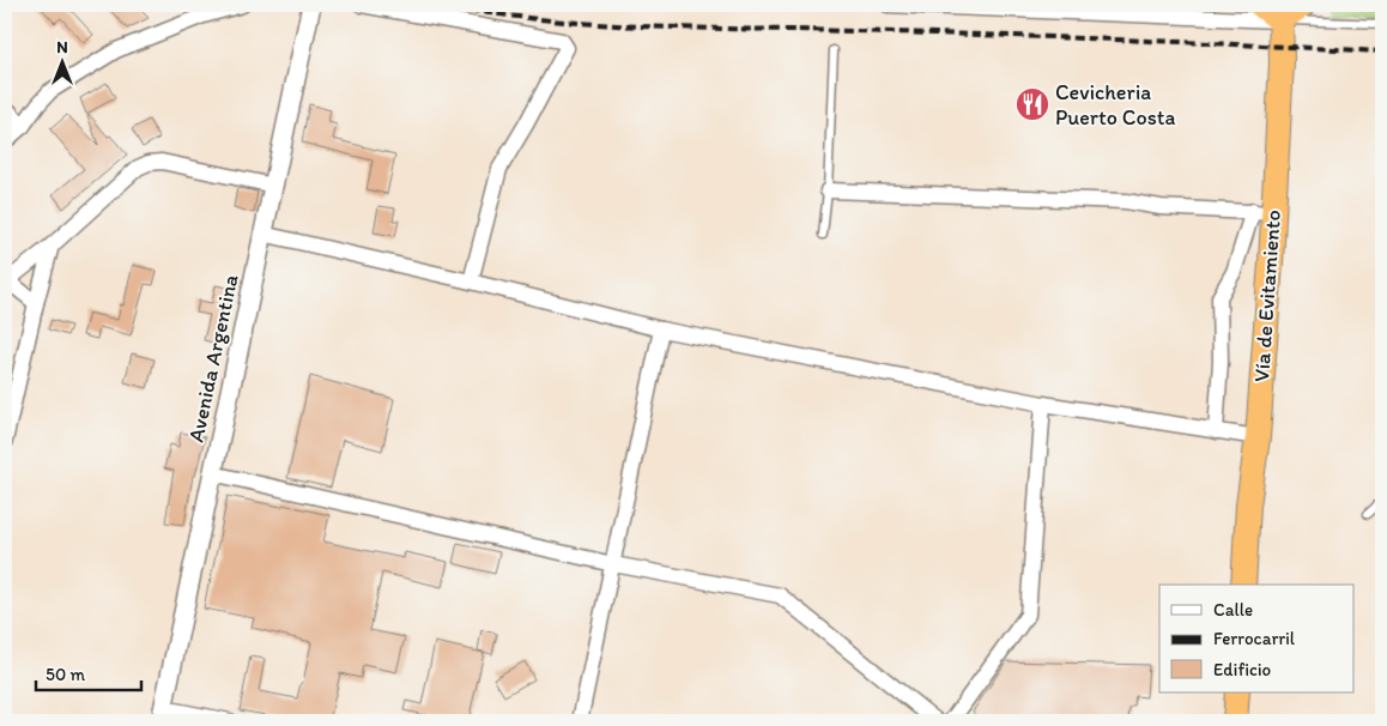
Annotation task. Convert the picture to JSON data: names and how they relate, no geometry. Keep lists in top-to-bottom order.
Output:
{
  "streets": {
    "highway": ["Vía de Evitamiento"],
    "street": ["Avenida Argentina"]
  },
  "places": {
    "restaurant": ["Cevicheria Puerto Costa"]
  },
  "legend": ["Calle", "Ferrocarril", "Edificio"],
  "scale_bar": "50 m",
  "north": "top"
}
